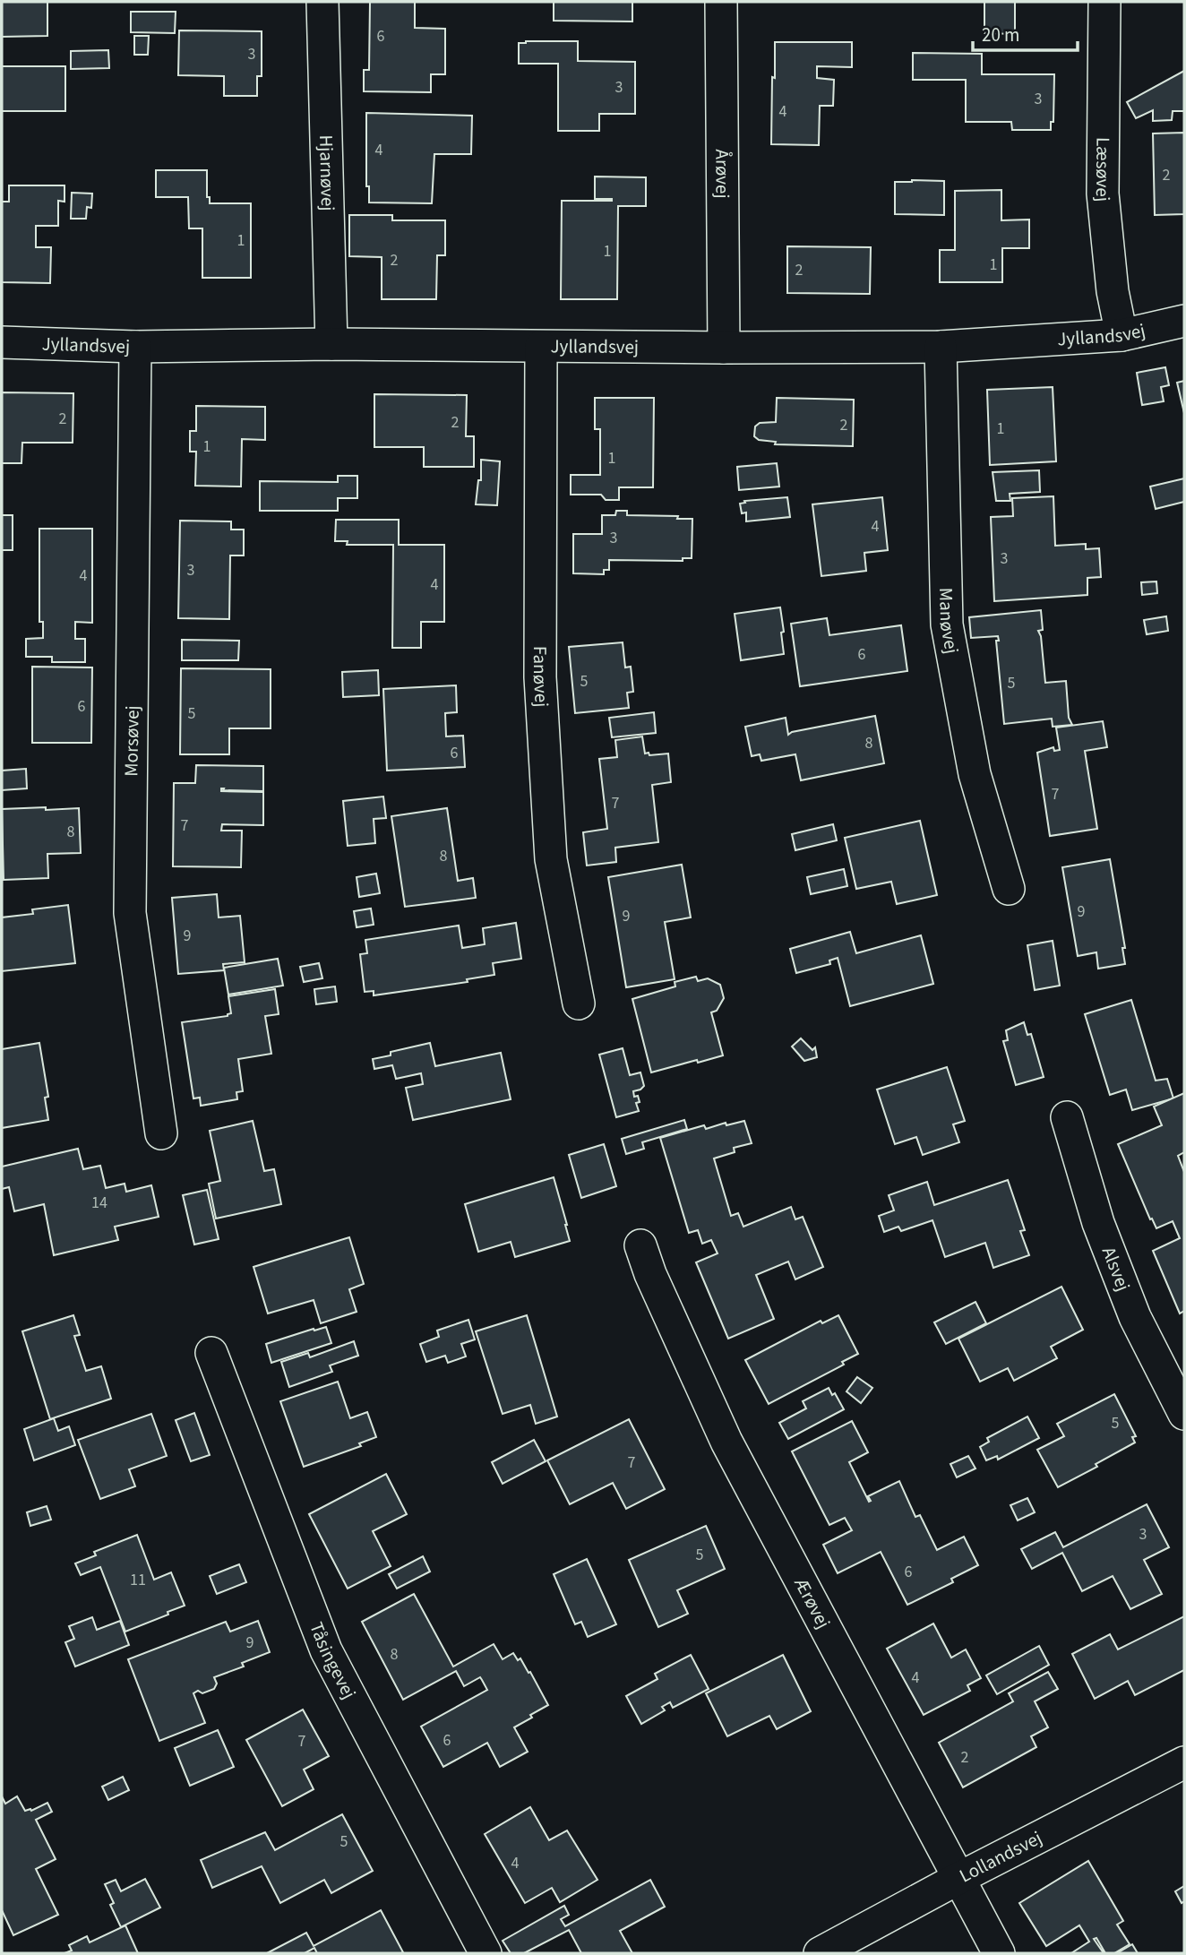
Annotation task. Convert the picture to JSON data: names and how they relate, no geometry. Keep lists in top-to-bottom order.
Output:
{
  "streets": {
    "street": [
      "Læsøvej",
      "Hjarnøvej",
      "Årøvej",
      "Jyllandsvej",
      "Manøvej",
      "Fanøvej",
      "Morsøvej",
      "Alsvej",
      "Ærøvej",
      "Tåsingevej",
      "Lollandsvej"
    ]
  },
  "crossings": [
    ["Læsøvej", "Jyllandsvej"],
    ["Hjarnøvej", "Jyllandsvej"],
    ["Årøvej", "Jyllandsvej"],
    ["Jyllandsvej", "Manøvej"],
    ["Jyllandsvej", "Fanøvej"],
    ["Jyllandsvej", "Morsøvej"],
    ["Ærøvej", "Lollandsvej"]
  ],
  "house_numbers": [
    "6",
    "3",
    "3",
    "3",
    "4",
    "4",
    "2",
    "1",
    "1",
    "2",
    "1",
    "2",
    "2",
    "2",
    "2",
    "1",
    "1",
    "1",
    "4",
    "3",
    "3",
    "3",
    "4",
    "4",
    "6",
    "5",
    "5",
    "6",
    "5",
    "8",
    "6",
    "7",
    "7",
    "7",
    "8",
    "8",
    "9",
    "9",
    "9",
    "14",
    "5",
    "7",
    "3",
    "5",
    "6",
    "11",
    "9",
    "8",
    "4",
    "6",
    "7",
    "2",
    "5",
    "4"
  ],
  "scale_bar": "20 m"
}
